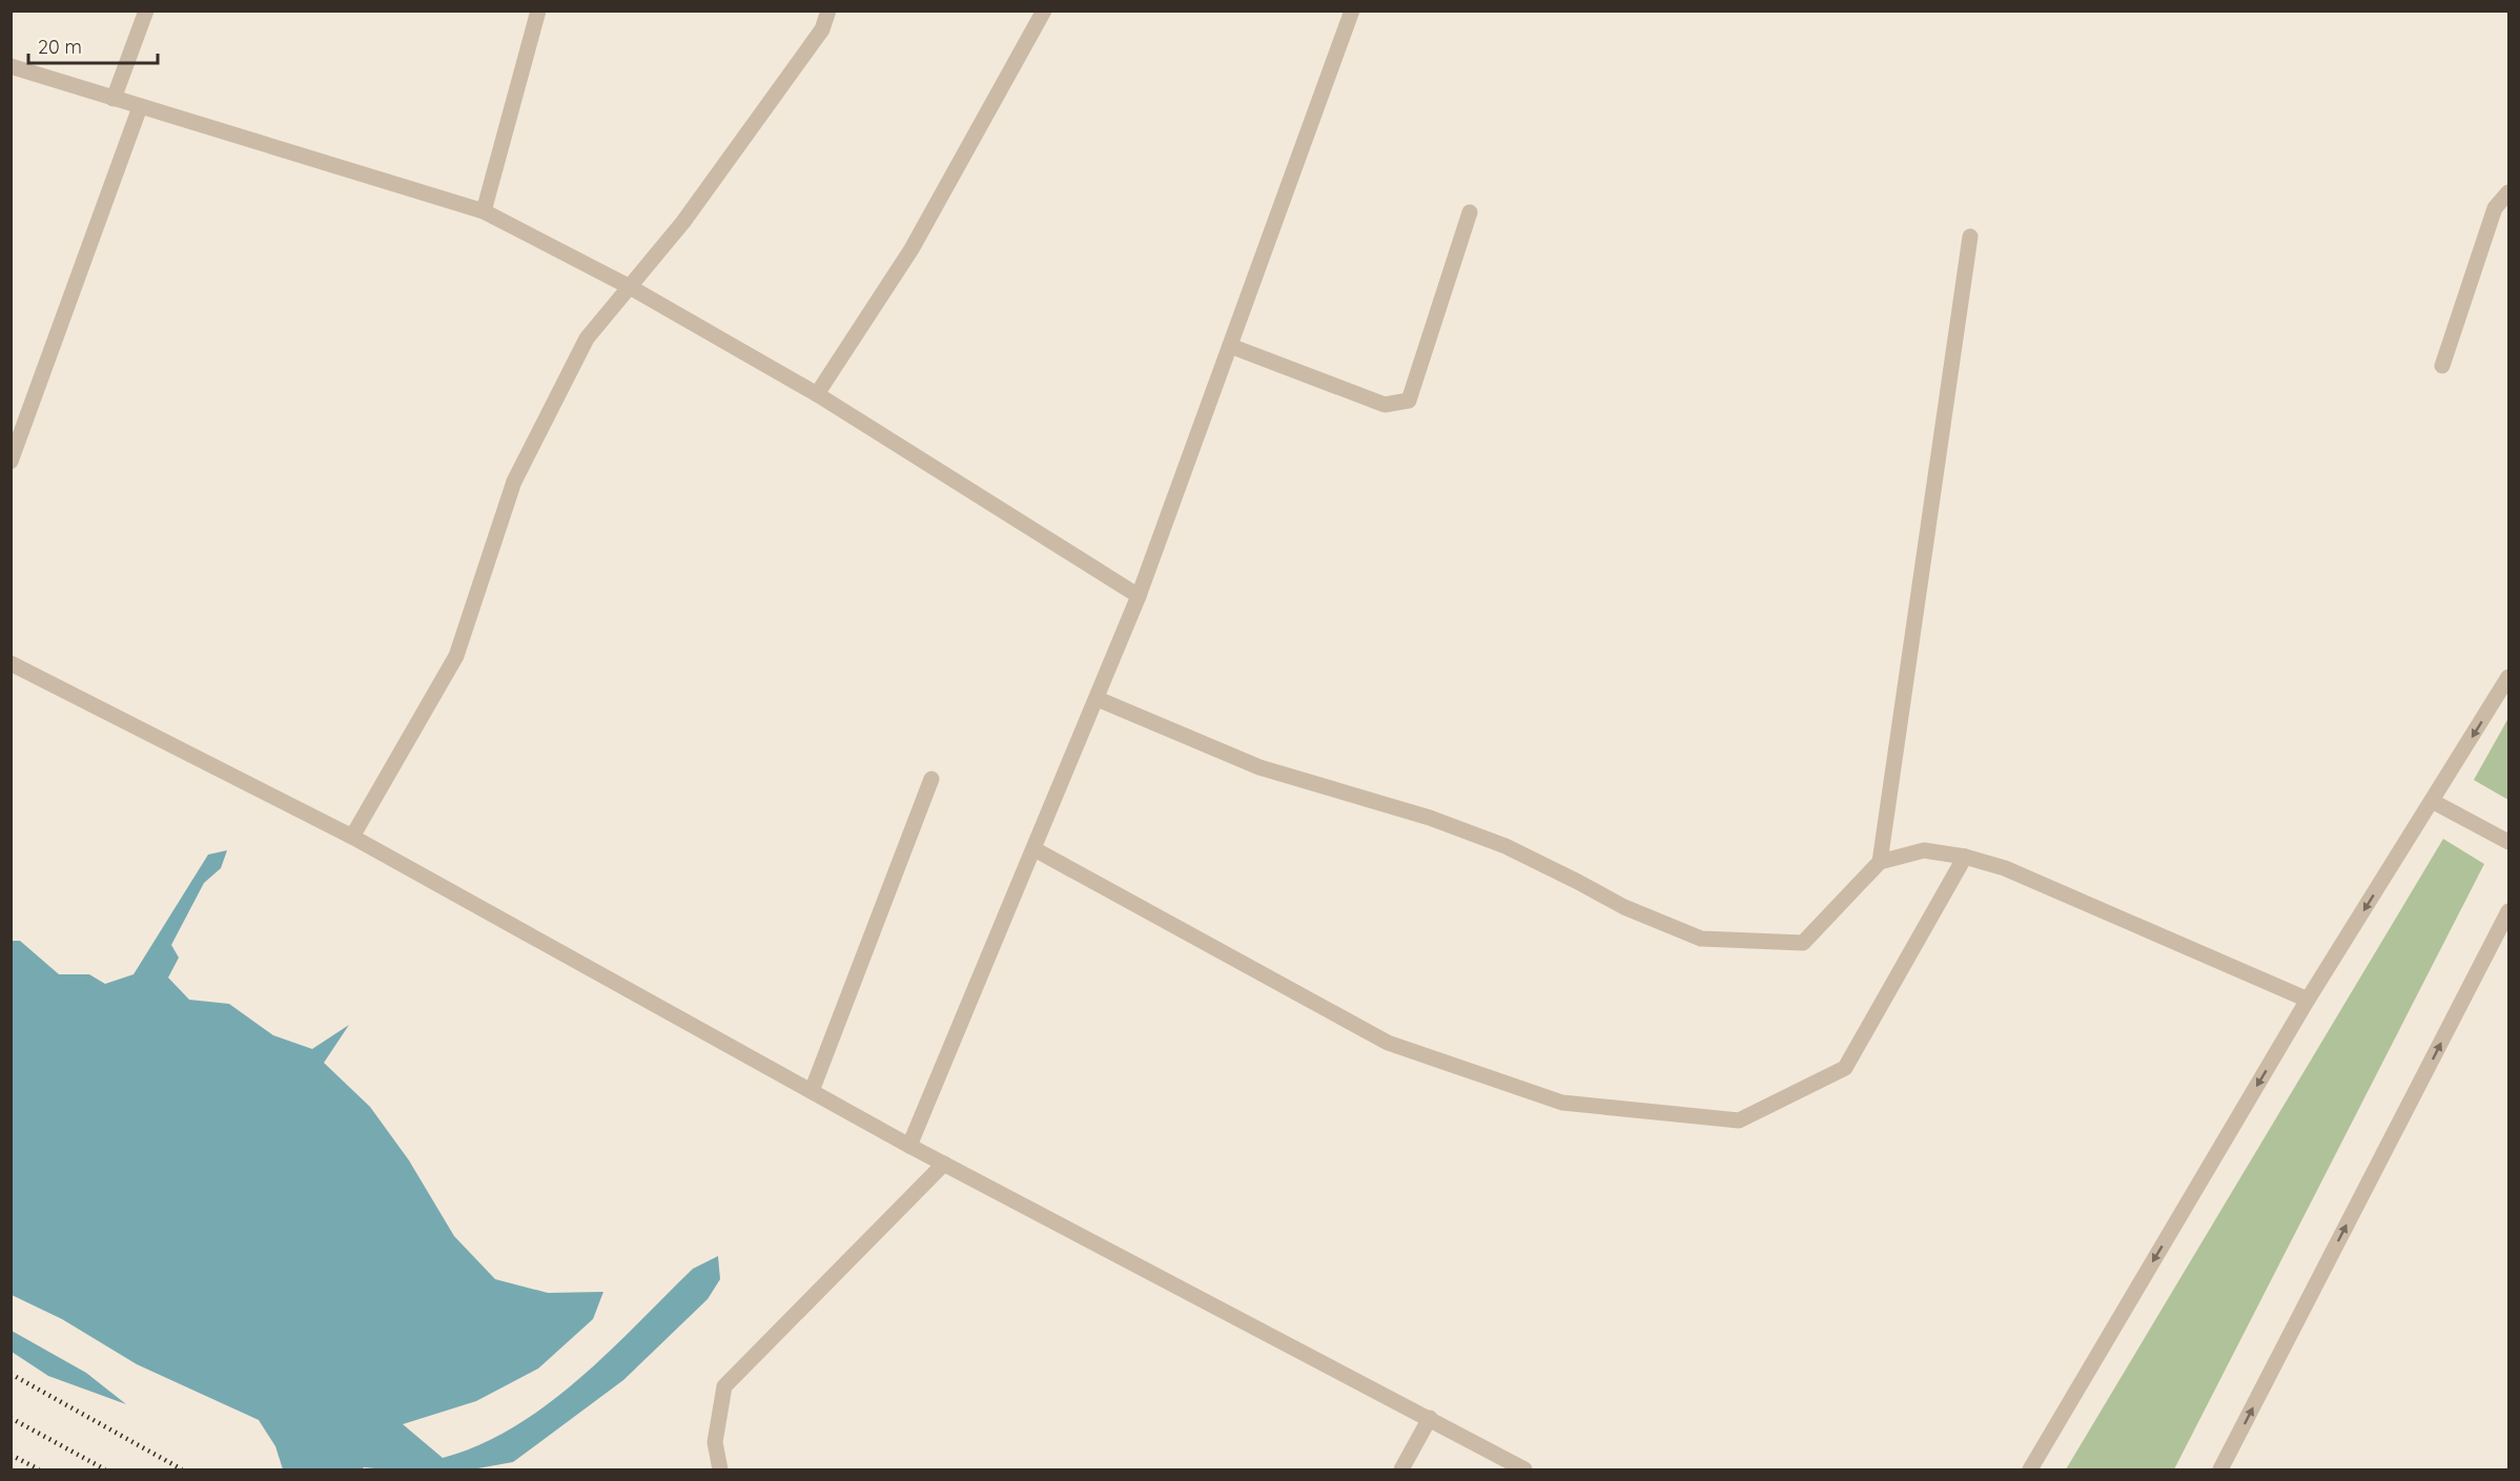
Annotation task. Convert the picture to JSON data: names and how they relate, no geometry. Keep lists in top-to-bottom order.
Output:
{
  "scale_bar": "20 m"
}
